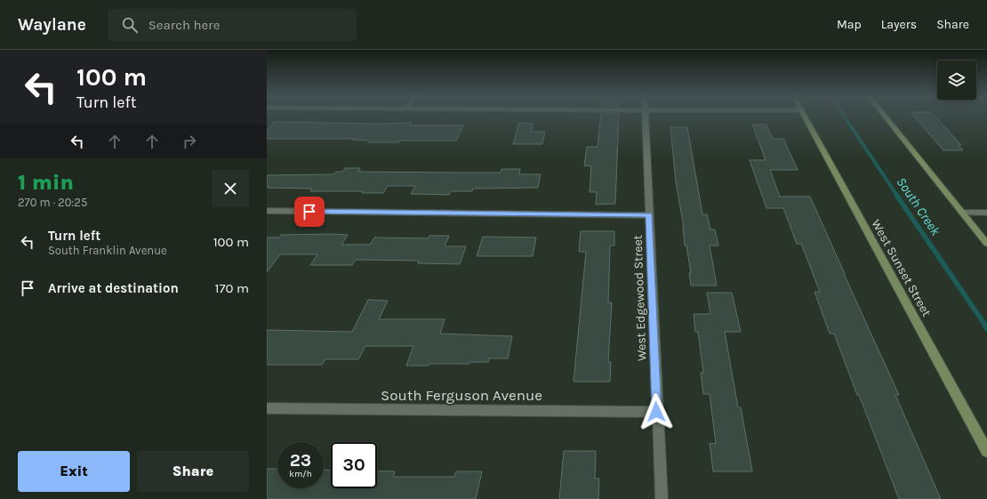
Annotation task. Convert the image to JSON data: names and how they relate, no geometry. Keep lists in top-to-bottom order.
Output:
{
  "streets": {
    "main road": ["West Sunset Street"],
    "street": ["West Edgewood Street", "South Ferguson Avenue"]
  },
  "crossings": [
    ["West Edgewood Street", "South Ferguson Avenue"]
  ],
  "water": ["South Creek"],
  "page": {
    "header": "Waylane",
    "search": "Search here",
    "nav": ["Map", "Layers", "Share"],
    "turn": ["100 m", "Turn left"],
    "heading": ["1 min", "270 m · 20:25"],
    "list": [
      {
        "name": "Turn left",
        "note": "South Franklin Avenue",
        "value": "100 m"
      },
      {
        "name": "Arrive at destination",
        "value": "170 m"
      }
    ],
    "speed": "23 km/h",
    "limit": "30",
    "buttons": ["Exit", "Share"]
  }
}
